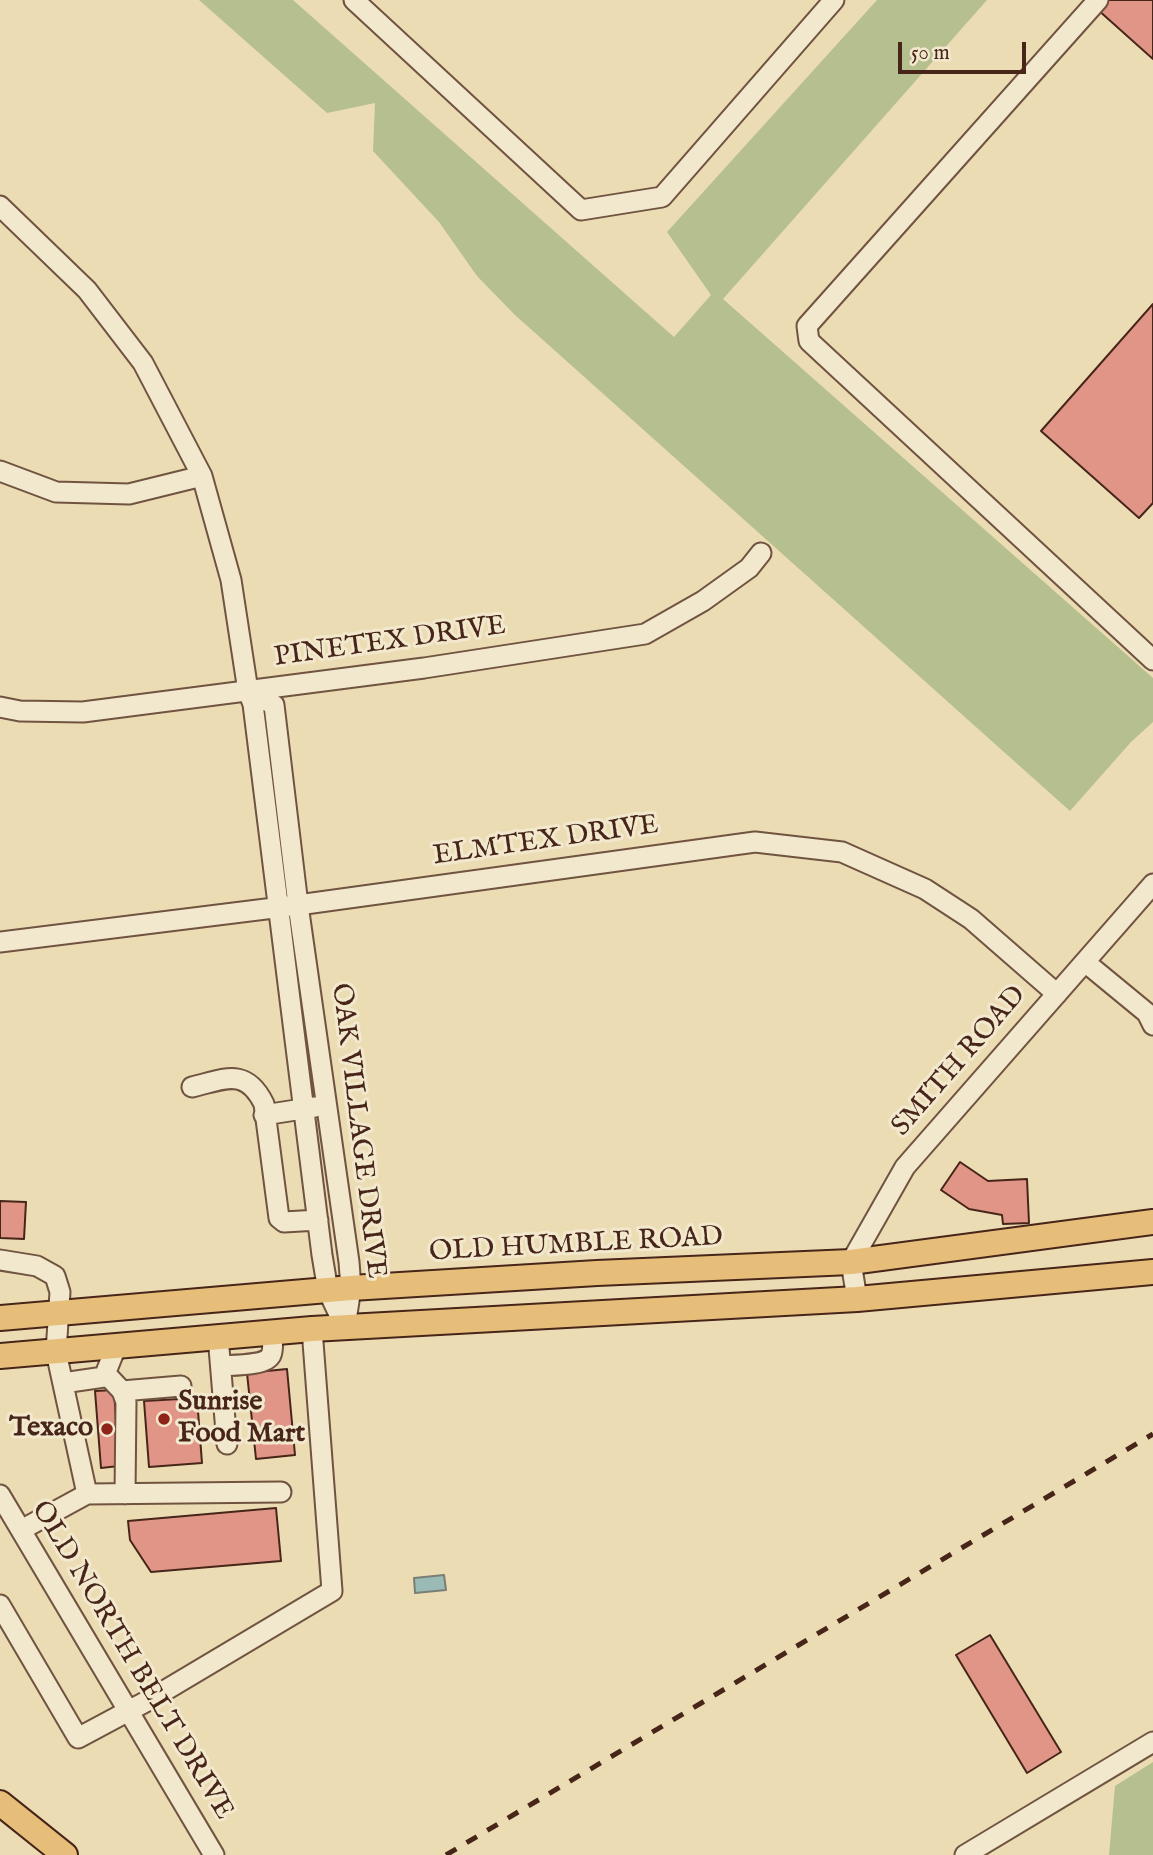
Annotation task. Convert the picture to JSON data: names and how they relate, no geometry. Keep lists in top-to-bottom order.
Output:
{
  "streets": {
    "main road": ["OLD HUMBLE ROAD"],
    "street": [
      "PINETEX DRIVE",
      "ELMTEX DRIVE",
      "SMITH ROAD",
      "OAK VILLAGE DRIVE",
      "OLD NORTH BELT DRIVE"
    ]
  },
  "crossings": [
    ["PINETEX DRIVE", "OAK VILLAGE DRIVE"],
    ["ELMTEX DRIVE", "SMITH ROAD"],
    ["ELMTEX DRIVE", "OAK VILLAGE DRIVE"],
    ["SMITH ROAD", "OLD HUMBLE ROAD"],
    ["OAK VILLAGE DRIVE", "OLD HUMBLE ROAD"]
  ],
  "places": ["Sunrise Food Mart", "Texaco"],
  "scale_bar": "50 m"
}
